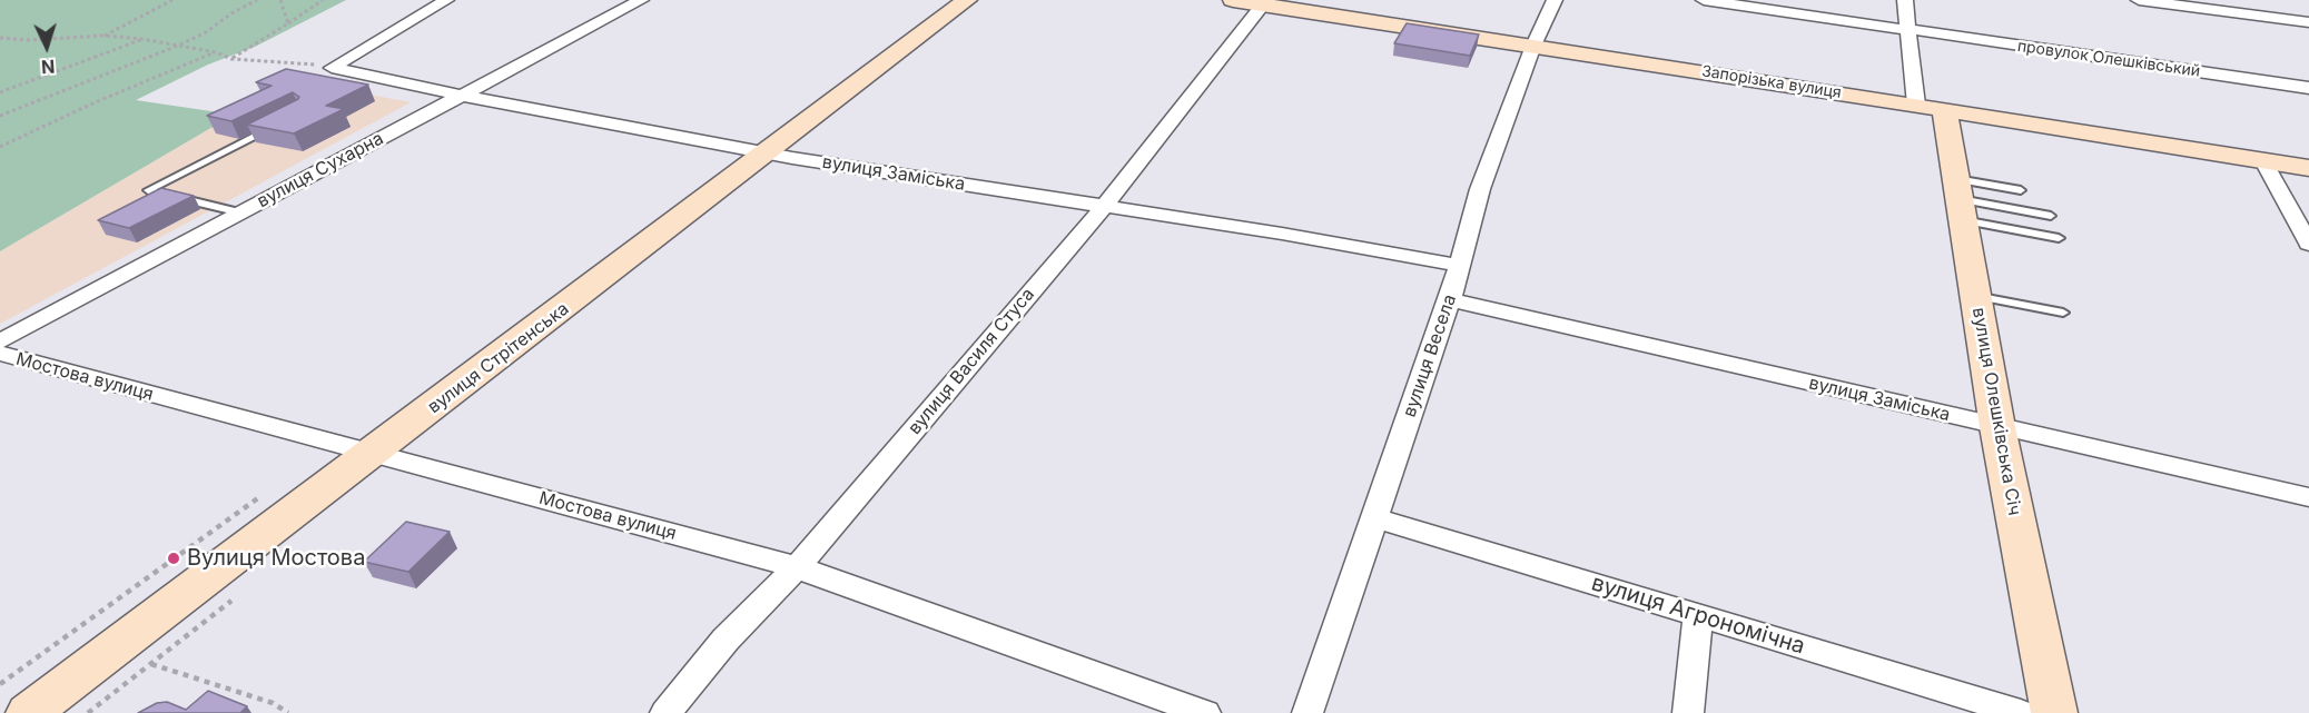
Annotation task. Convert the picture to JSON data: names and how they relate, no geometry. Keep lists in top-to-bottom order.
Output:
{
  "streets": {
    "street": [
      "провулок Олешківський",
      "Запорізька вулиця",
      "вулиця Сухарна",
      "вулиця Заміська",
      "вулиця Весела",
      "вулиця Стрітенська",
      "вулиця Василя Стуса",
      "Мостова вулиця",
      "вулиця Олешківська Січ",
      "вулиця Агрономічна"
    ]
  },
  "crossings": [
    ["провулок Олешківський", "вулиця Олешківська Січ"],
    ["Запорізька вулиця", "вулиця Весела"],
    ["Запорізька вулиця", "вулиця Василя Стуса"],
    ["Запорізька вулиця", "вулиця Олешківська Січ"],
    ["вулиця Сухарна", "вулиця Заміська"],
    ["вулиця Заміська", "вулиця Весела"],
    ["вулиця Заміська", "вулиця Стрітенська"],
    ["вулиця Заміська", "вулиця Василя Стуса"],
    ["вулиця Заміська", "вулиця Олешківська Січ"],
    ["вулиця Весела", "вулиця Агрономічна"],
    ["вулиця Стрітенська", "Мостова вулиця"],
    ["вулиця Василя Стуса", "Мостова вулиця"]
  ],
  "places": ["Вулиця Мостова"],
  "north": "bottom"
}
